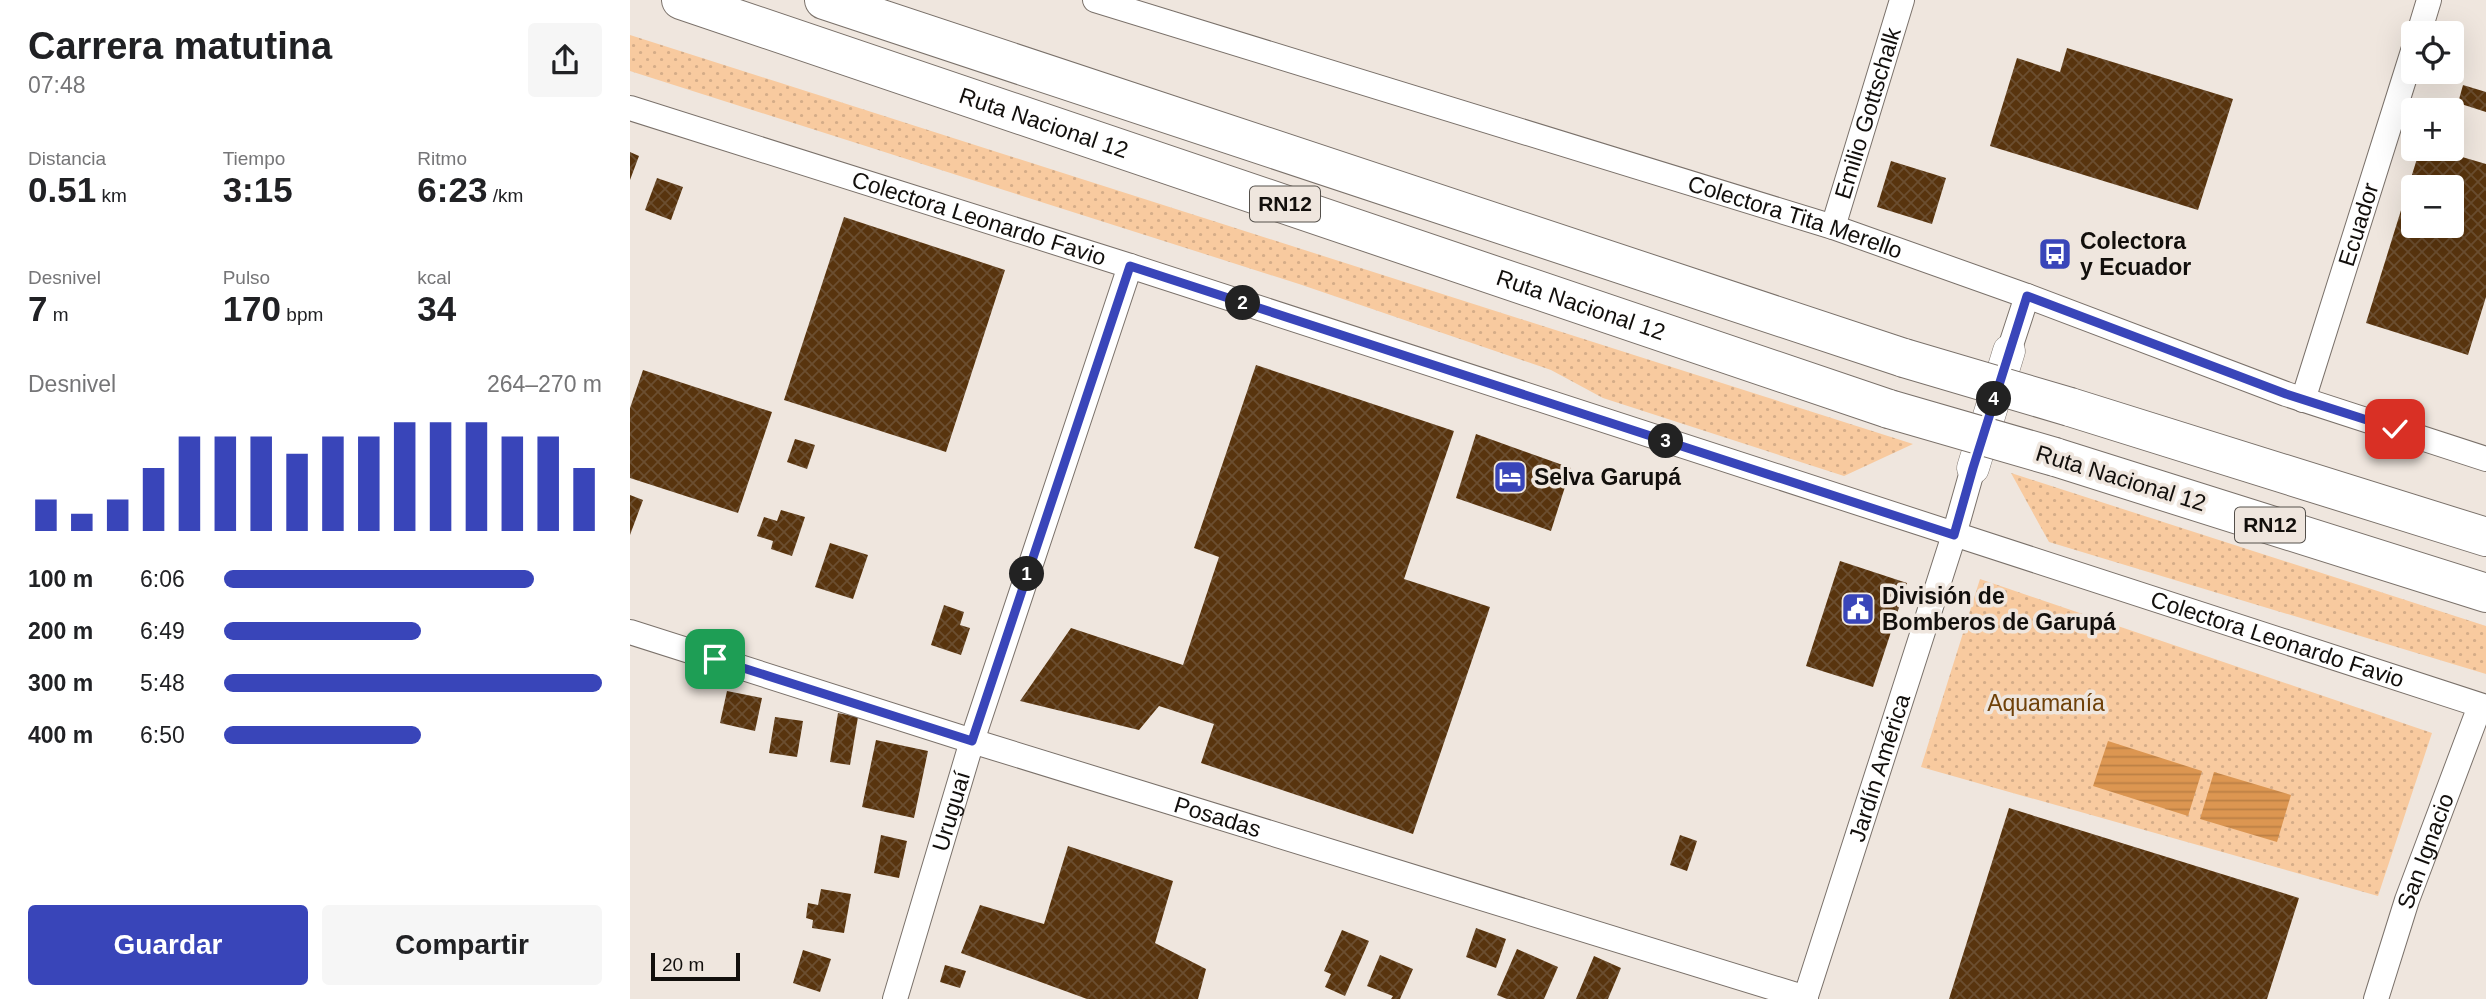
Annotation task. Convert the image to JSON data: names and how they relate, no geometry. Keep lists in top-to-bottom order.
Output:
{
  "streets": {
    "highway": ["Ruta Nacional 12", "RN12"],
    "street": [
      "Emilio Gottschalk",
      "Colectora Tita Merello",
      "Colectora Leonardo Favio",
      "Ecuador",
      "Jardín América",
      "Uruguaí",
      "Posadas",
      "San Ignacio"
    ]
  },
  "crossings": [
    ["Emilio Gottschalk", "Colectora Tita Merello"],
    ["Colectora Tita Merello", "Ecuador"],
    ["Colectora Leonardo Favio", "Jardín América"],
    ["Colectora Leonardo Favio", "Uruguaí"],
    ["Colectora Leonardo Favio", "San Ignacio"],
    ["Jardín América", "Posadas"],
    ["Uruguaí", "Posadas"]
  ],
  "parks": ["Aquamanía"],
  "places": {
    "bus stop": ["Colectora y Ecuador"],
    "hotel": ["Selva Garupá"],
    "public building": ["División de Bomberos de Garupá"]
  },
  "scale_bar": "20 m",
  "page": {
    "heading": ["Carrera matutina", "07:48"],
    "map_buttons": ["+", "−"],
    "stats": [
      ["Distancia", "0.51 km"],
      ["Tiempo", "3:15"],
      ["Ritmo", "6:23 /km"],
      ["Desnivel", "7 m"],
      ["Pulso", "170 bpm"],
      ["kcal", "34"]
    ],
    "pins": [
      "2",
      "4",
      "3",
      "1"
    ],
    "chart": ["Desnivel", "264–270 m"],
    "list": [
      {
        "name": "100 m",
        "note": "6:06"
      },
      {
        "name": "200 m",
        "note": "6:49"
      },
      {
        "name": "300 m",
        "note": "5:48"
      },
      {
        "name": "400 m",
        "note": "6:50"
      }
    ],
    "buttons": ["Guardar", "Compartir"],
    "scale": "20 m"
  }
}
